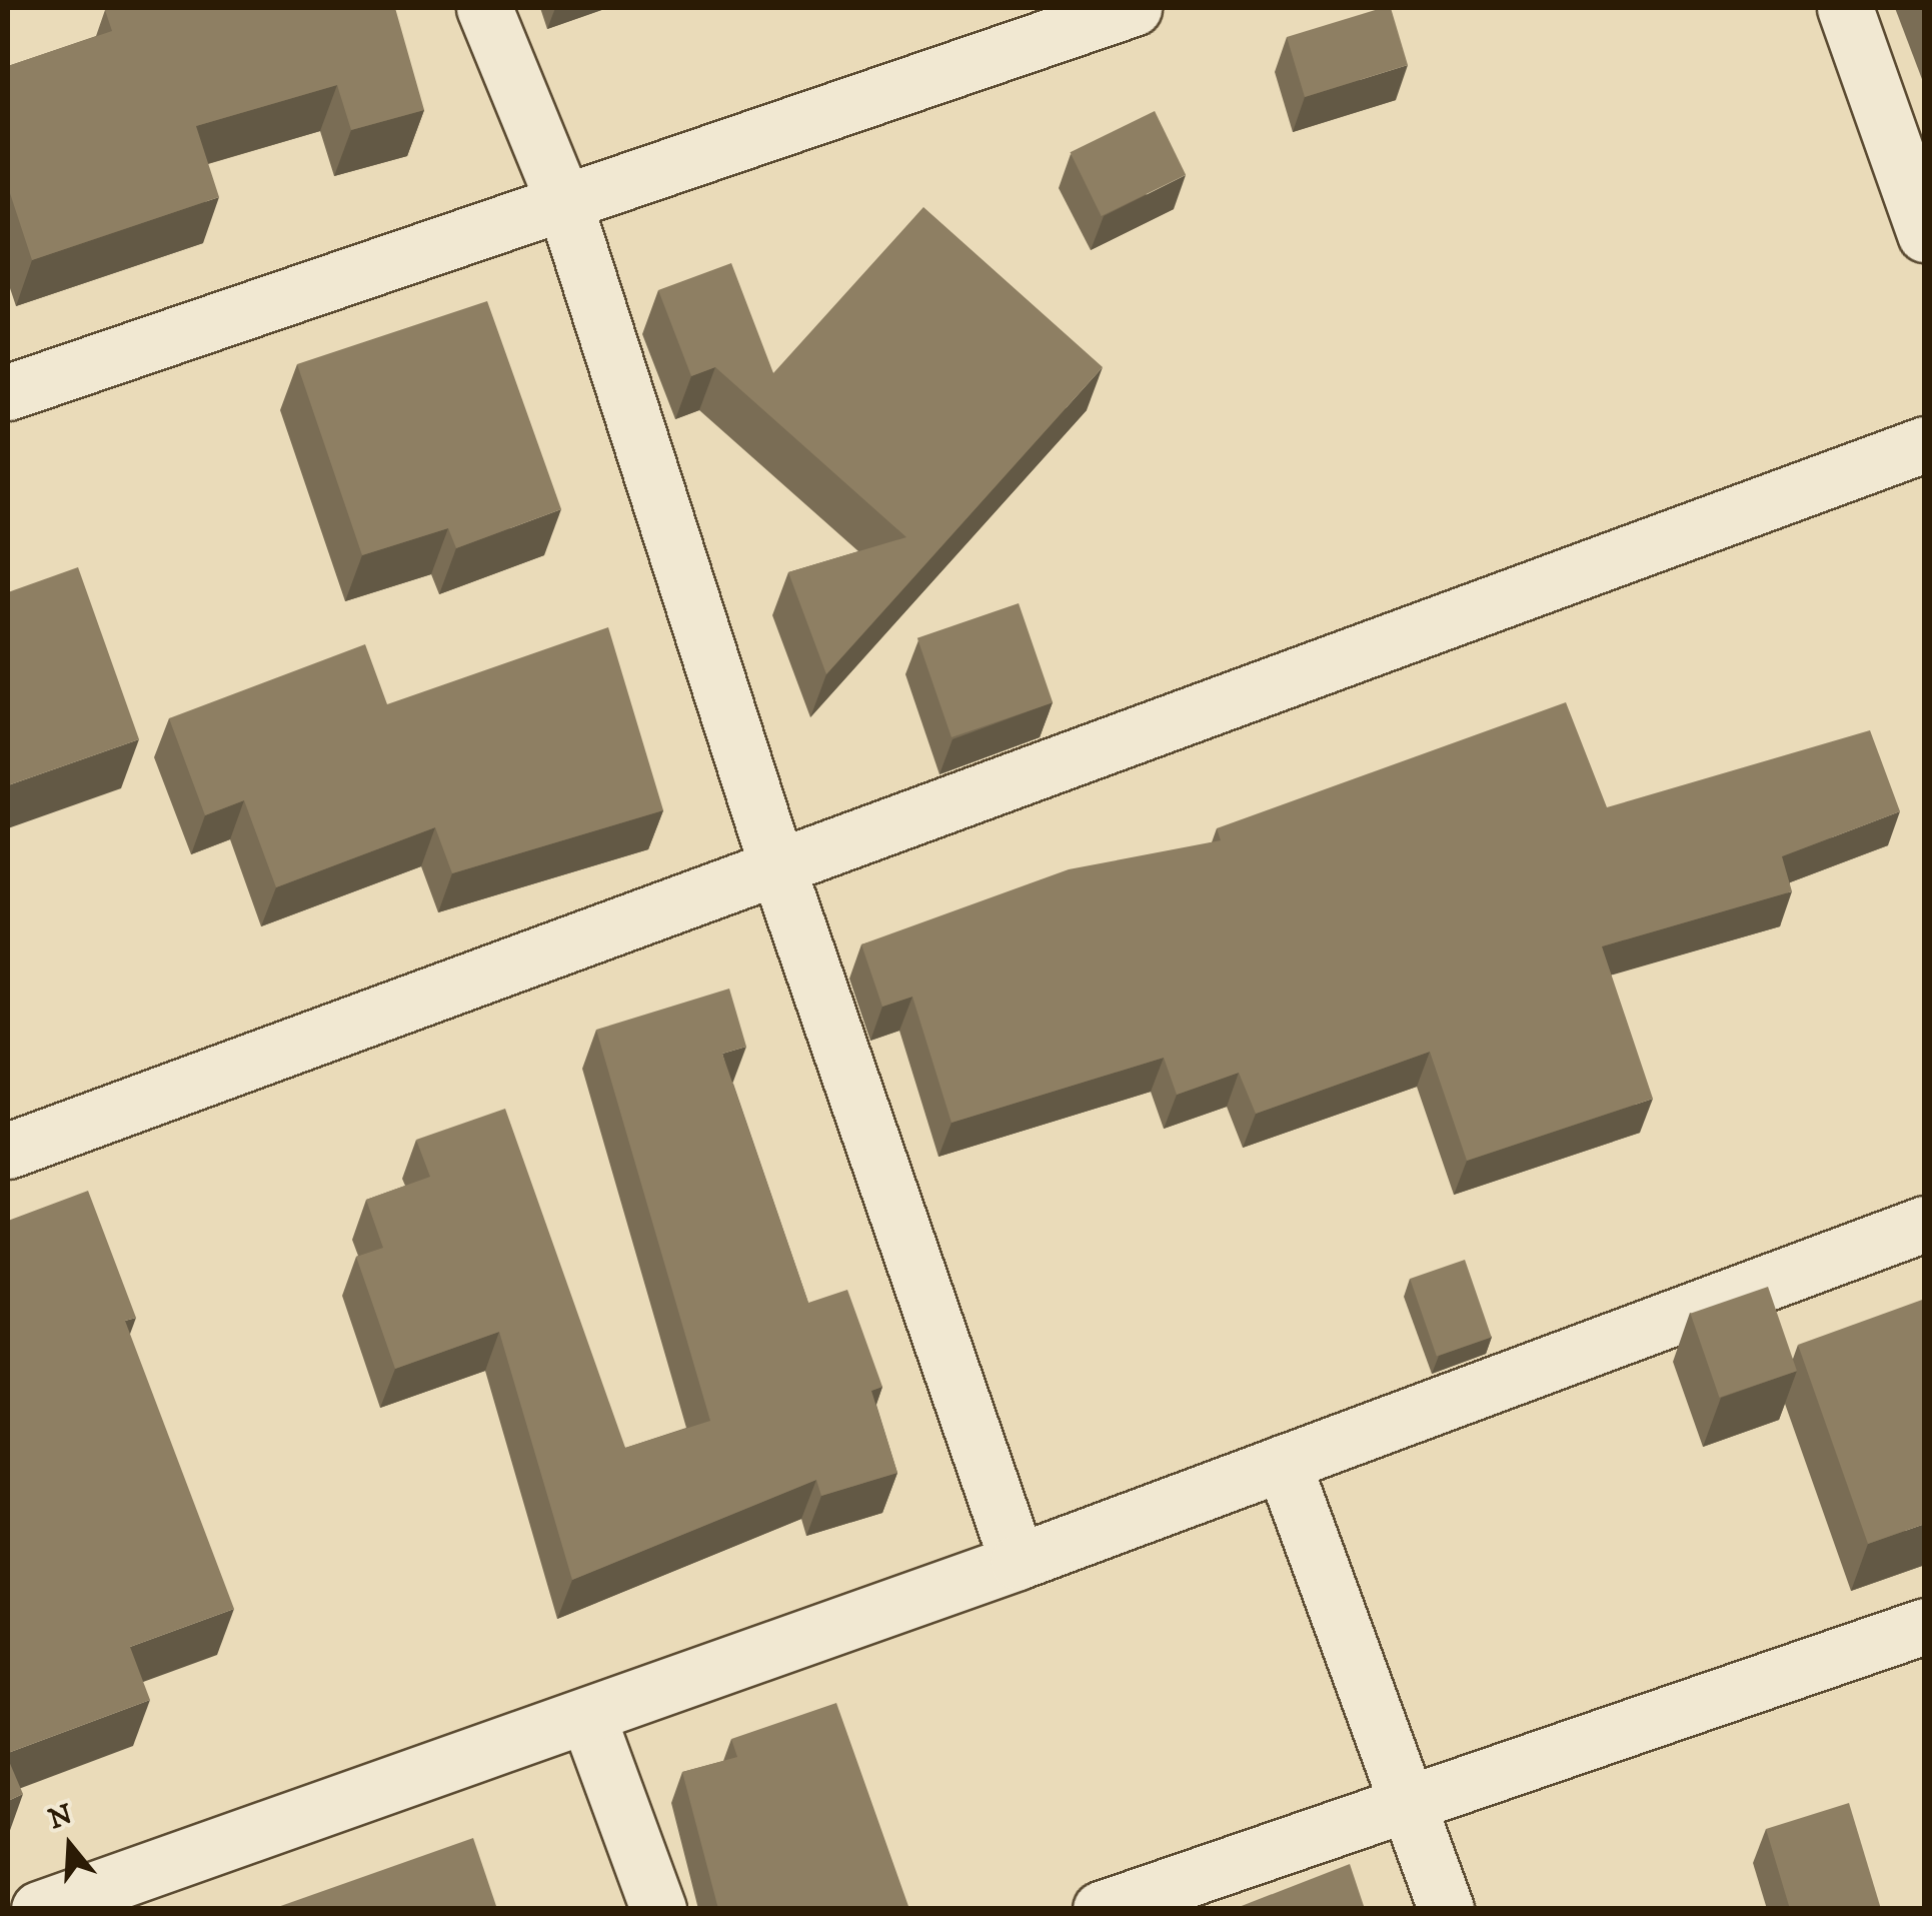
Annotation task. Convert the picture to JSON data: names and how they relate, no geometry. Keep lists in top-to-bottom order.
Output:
{
  "north": "top"
}
